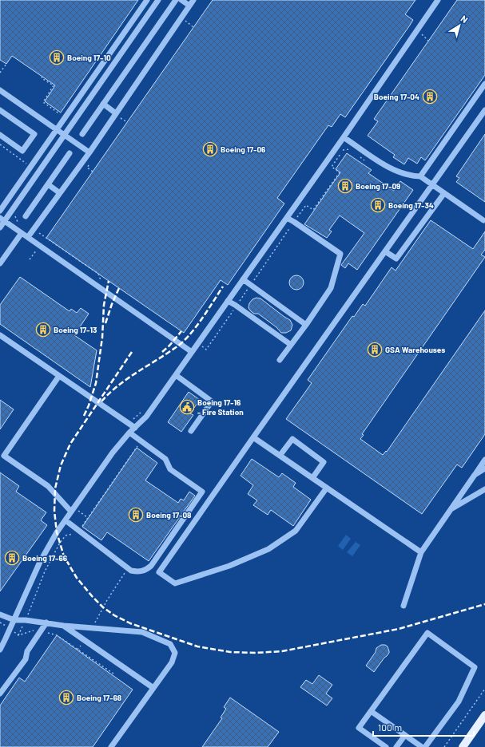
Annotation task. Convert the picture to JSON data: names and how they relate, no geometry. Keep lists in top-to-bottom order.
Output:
{
  "places": {
    "building": [
      "Boeing 17-10",
      "Boeing 17-04",
      "Boeing 17-06",
      "Boeing 17-09",
      "Boeing 17-34",
      "Boeing 17-13",
      "GSA Warehouses",
      "Boeing 17-08",
      "Boeing 17-66",
      "Boeing 17-68"
    ],
    "public building": ["Boeing 17-16 - Fire Station"]
  },
  "scale_bar": "100 m",
  "north": "top right"
}
